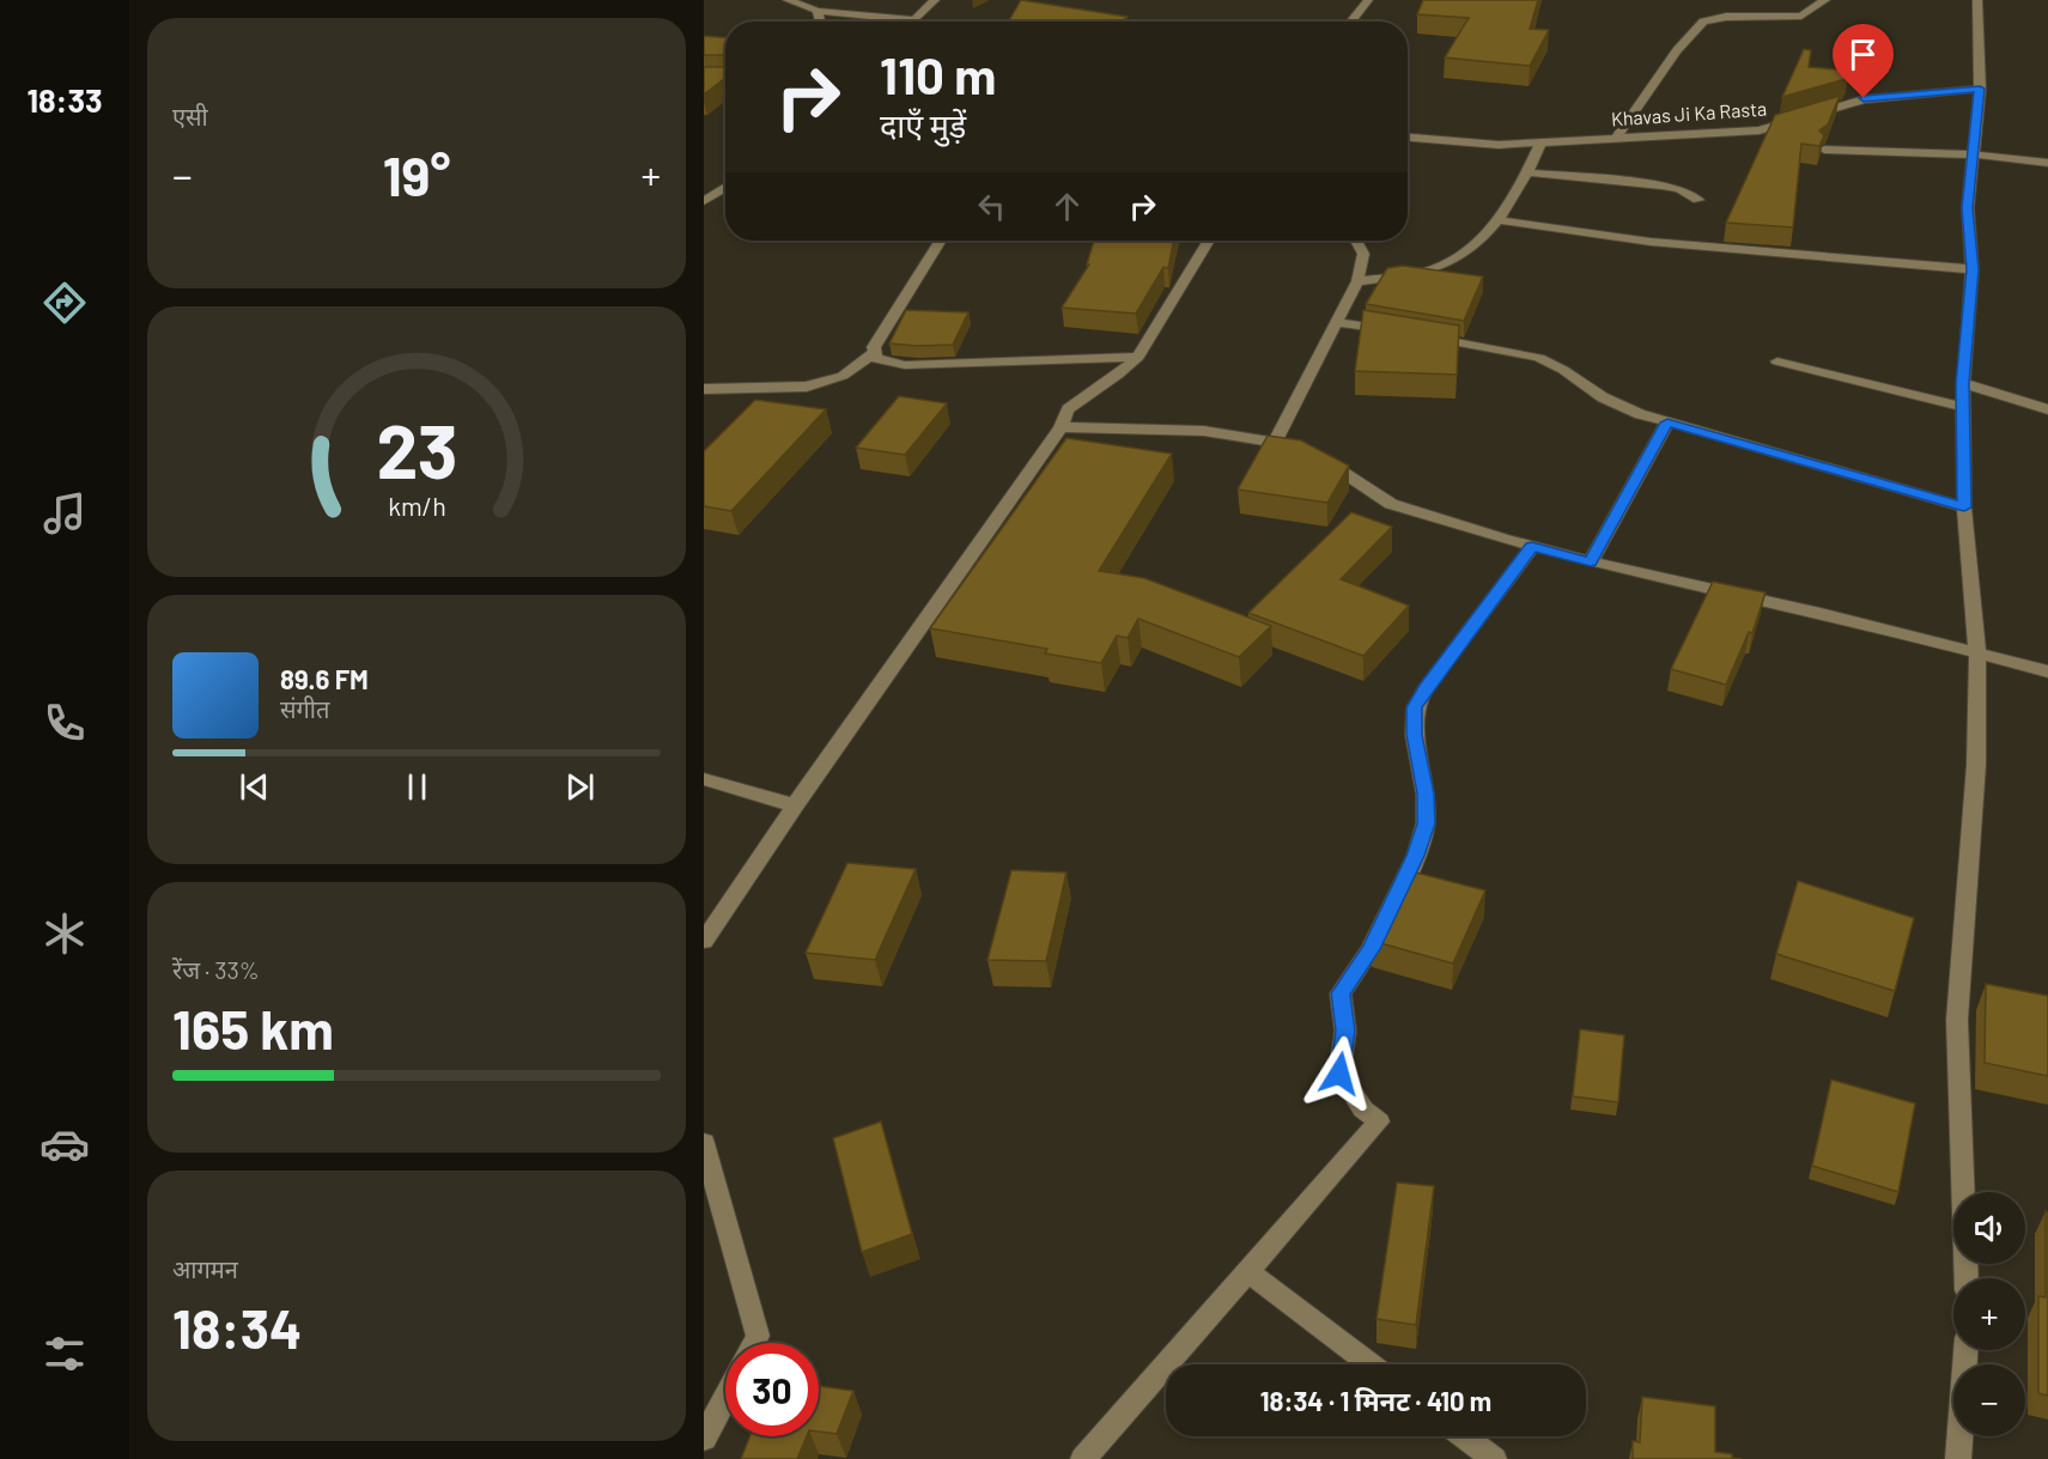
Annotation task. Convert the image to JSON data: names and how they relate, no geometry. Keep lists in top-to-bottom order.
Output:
{
  "streets": {
    "street": ["Khavas Ji Ka Rasta"]
  },
  "page": {
    "tabs": "18:33",
    "tile": [
      "एसी",
      ["रेंज · 33%", "165 km"],
      ["आगमन", "18:34"]
    ],
    "turn": ["110 m", "दाएँ मुड़ें"],
    "heat": ["−", "19°", "+"],
    "song": ["89.6 FM", "संगीत"],
    "map_buttons": ["+", "−"],
    "limit": "30",
    "trip": "18:34 · 1 मिनट · 410 m",
    "gauge": ["23", "km/h"]
  }
}
